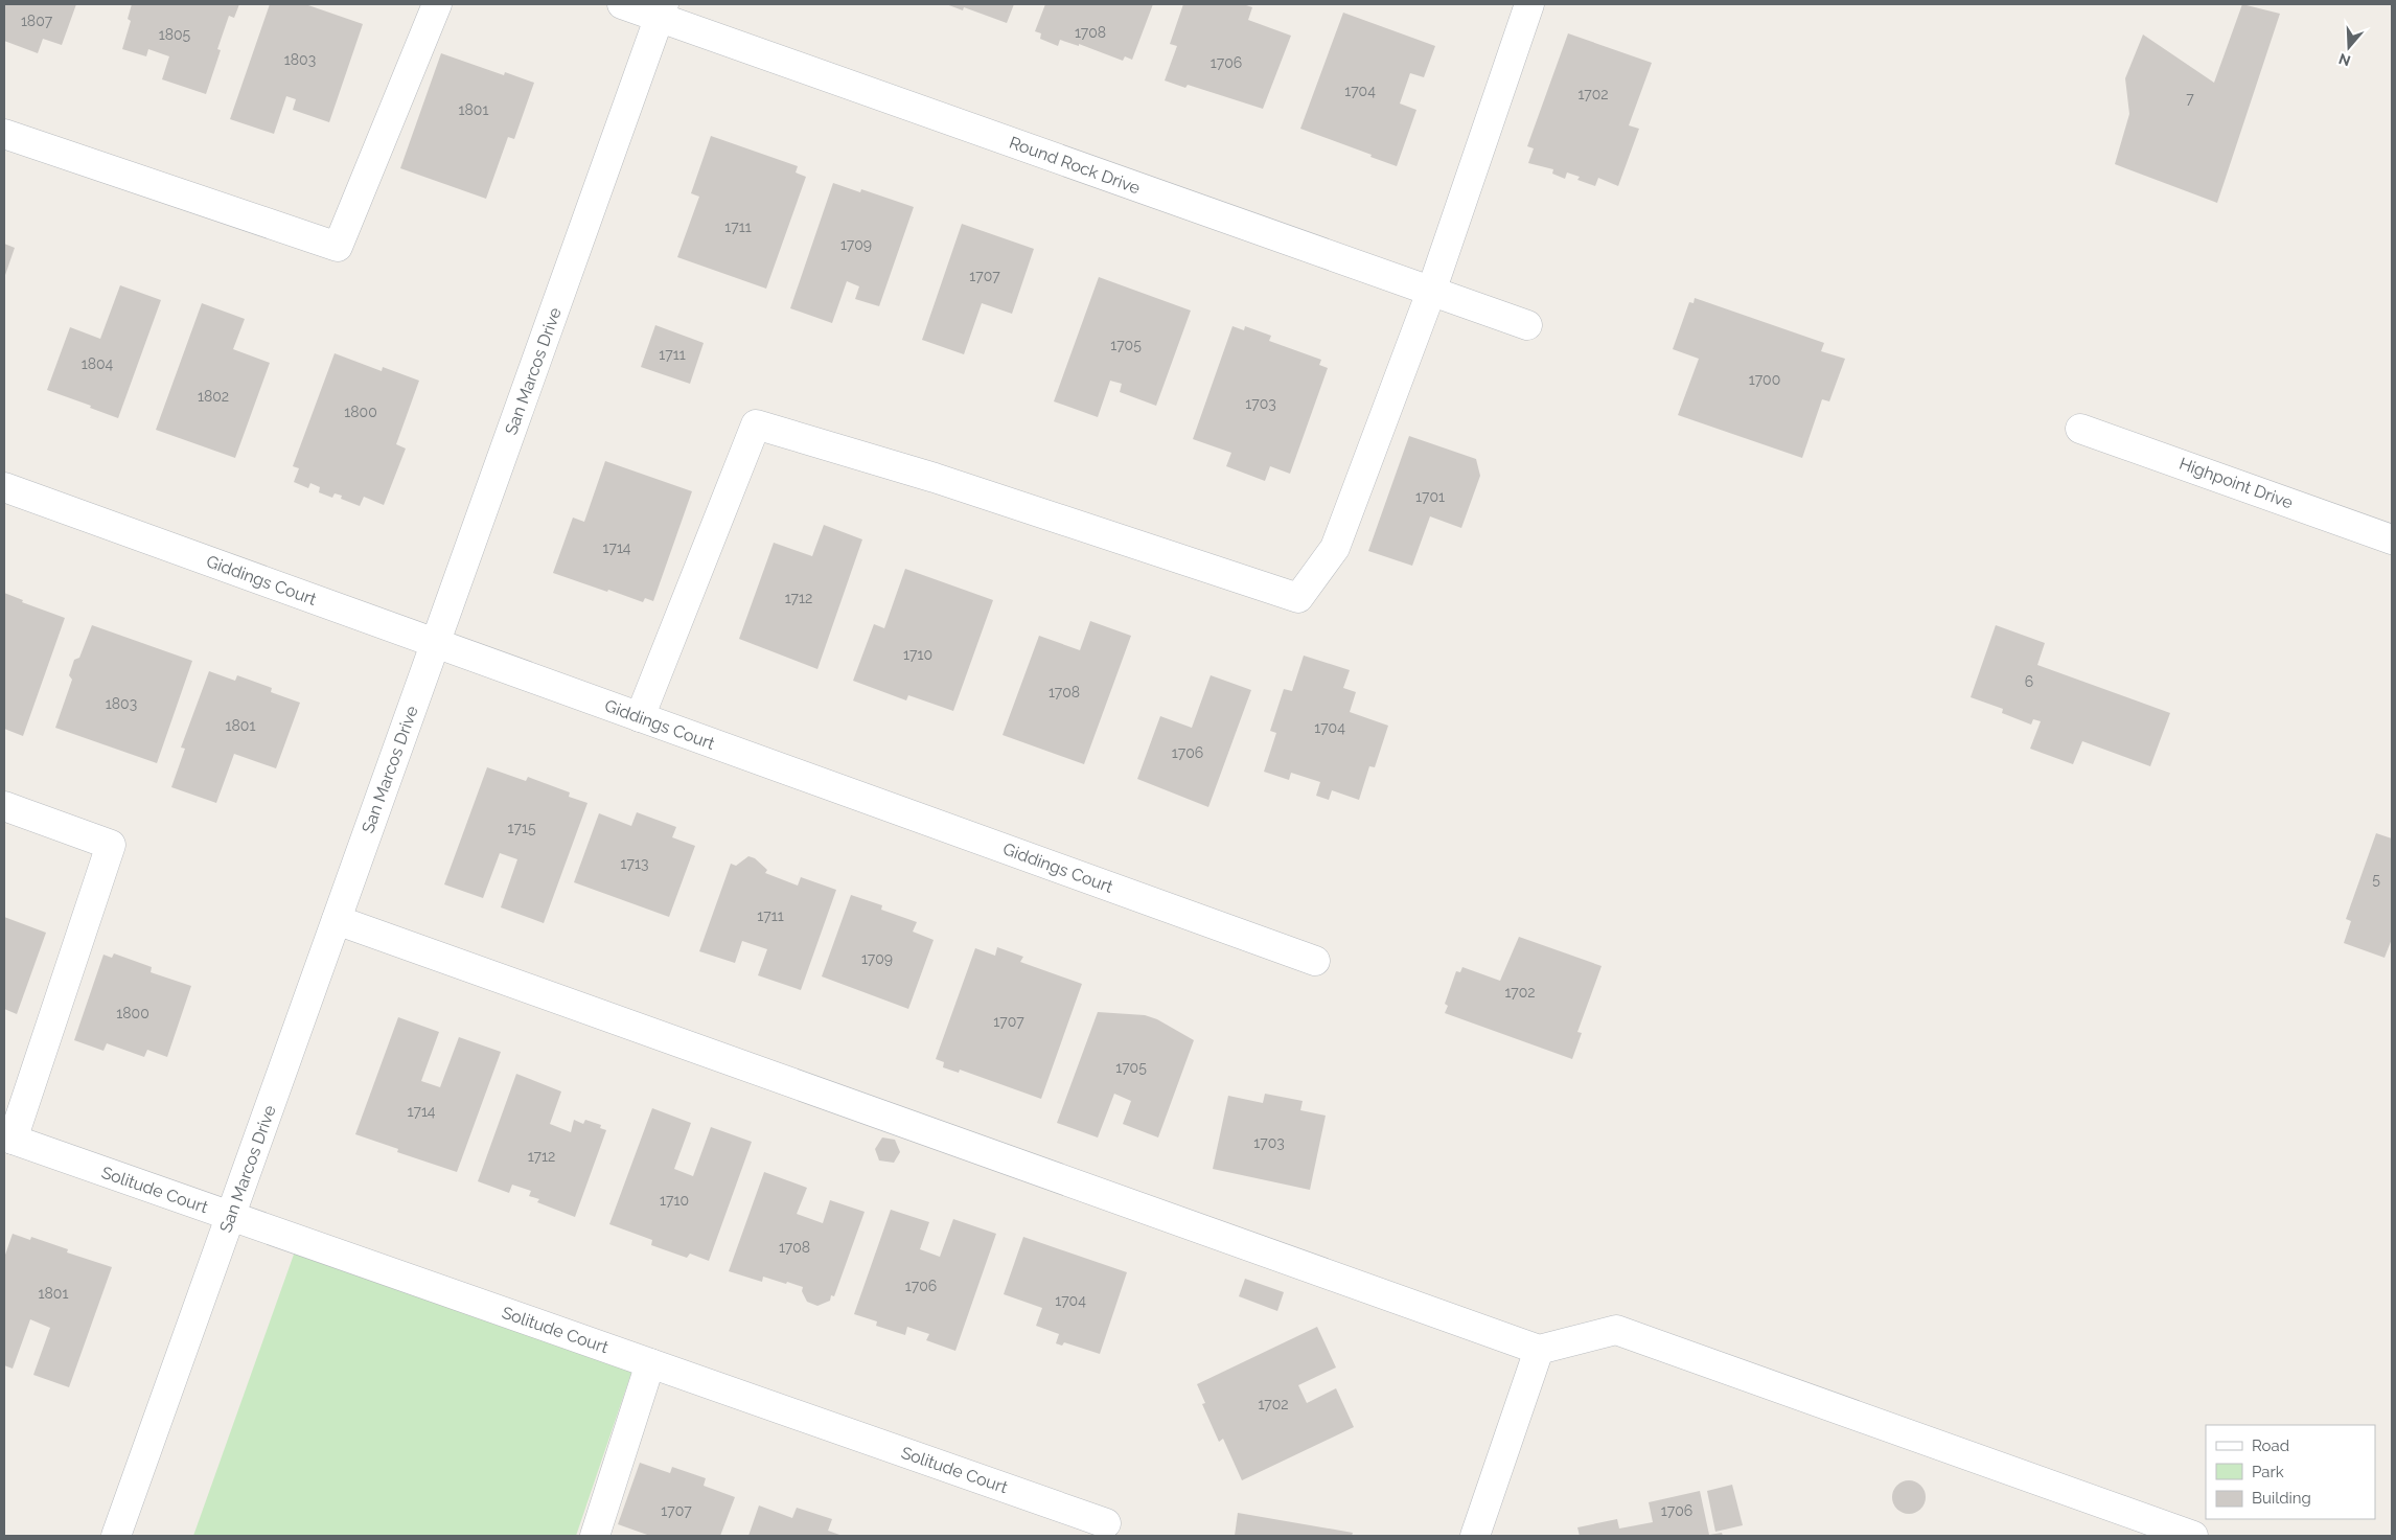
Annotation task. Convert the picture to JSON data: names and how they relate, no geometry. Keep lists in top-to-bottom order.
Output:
{
  "streets": {
    "street": [
      "Round Rock Drive",
      "San Marcos Drive",
      "Highpoint Drive",
      "Giddings Court",
      "Solitude Court"
    ]
  },
  "crossings": [
    ["Round Rock Drive", "San Marcos Drive"],
    ["San Marcos Drive", "Giddings Court"],
    ["San Marcos Drive", "Solitude Court"]
  ],
  "house_numbers": [
    "1807",
    "1708",
    "1805",
    "1803",
    "1706",
    "1704",
    "1702",
    "7",
    "1801",
    "1711",
    "1709",
    "1707",
    "1705",
    "1711",
    "1804",
    "1700",
    "1802",
    "1703",
    "1800",
    "1701",
    "1714",
    "1712",
    "1710",
    "6",
    "1708",
    "1803",
    "1801",
    "1704",
    "1706",
    "1715",
    "1713",
    "5",
    "1711",
    "1709",
    "1702",
    "1800",
    "1707",
    "1705",
    "1714",
    "1703",
    "1712",
    "1710",
    "1708",
    "1706",
    "1801",
    "1704",
    "1702",
    "1707",
    "1706"
  ],
  "legend": ["Road", "Park", "Building"],
  "north": "bottom"
}
